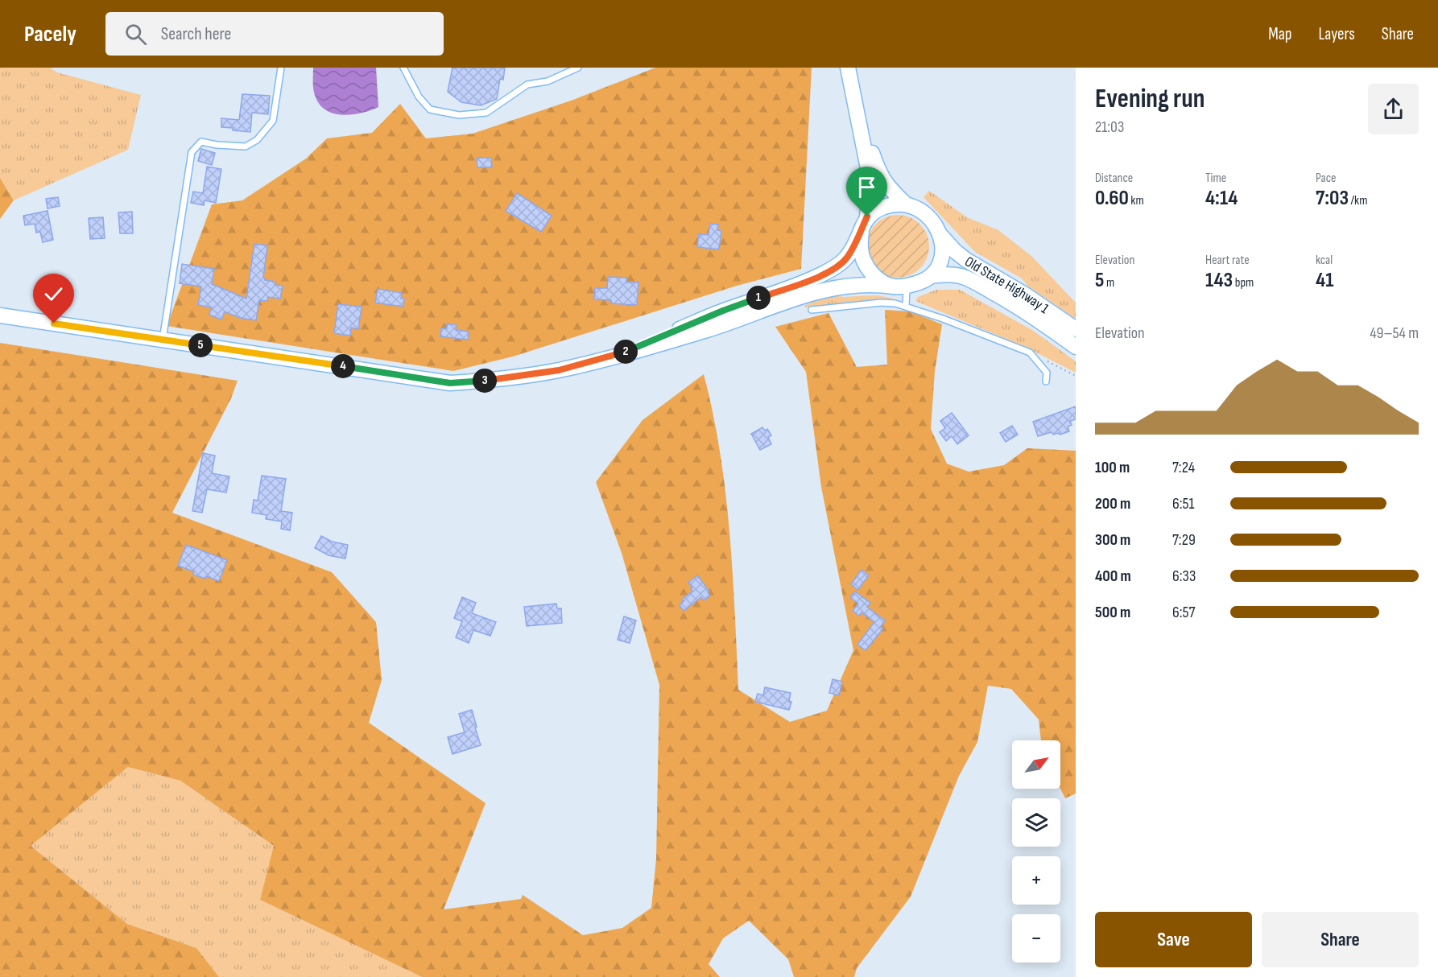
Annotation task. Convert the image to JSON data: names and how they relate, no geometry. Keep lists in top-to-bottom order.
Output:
{
  "streets": {
    "main road": ["Old State Highway 1"]
  },
  "north": "top right",
  "page": {
    "header": "Pacely",
    "search": "Search here",
    "nav": ["Map", "Layers", "Share"],
    "heading": ["Evening run", "21:03"],
    "stats": [
      ["Distance", "0.60 km"],
      ["Time", "4:14"],
      ["Pace", "7:03 /km"],
      ["Elevation", "5 m"],
      ["Heart rate", "143 bpm"],
      ["kcal", "41"]
    ],
    "pins": [
      "1",
      "5",
      "2",
      "4",
      "3"
    ],
    "chart": ["Elevation", "49–54 m"],
    "list": [
      {
        "name": "100 m",
        "note": "7:24"
      },
      {
        "name": "200 m",
        "note": "6:51"
      },
      {
        "name": "300 m",
        "note": "7:29"
      },
      {
        "name": "400 m",
        "note": "6:33"
      },
      {
        "name": "500 m",
        "note": "6:57"
      }
    ],
    "map_buttons": ["+", "−"],
    "buttons": ["Save", "Share"]
  }
}
